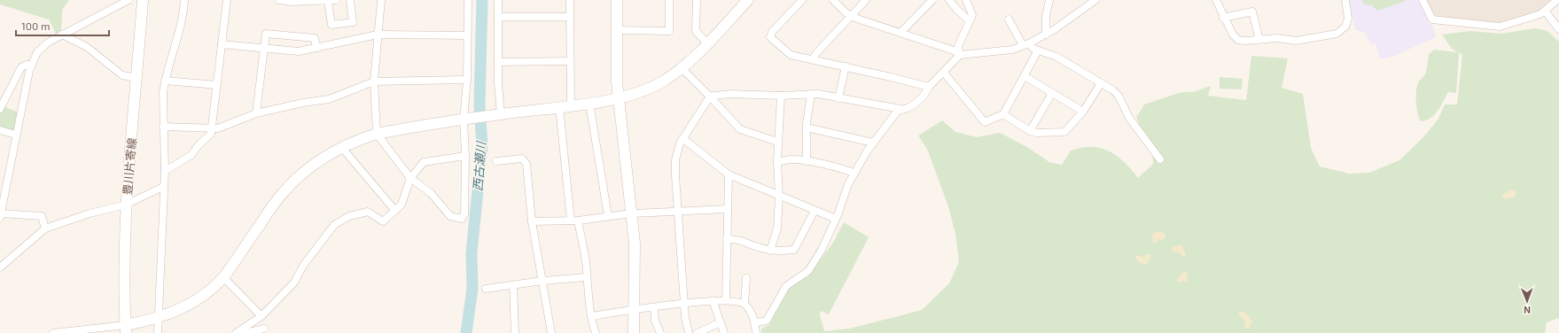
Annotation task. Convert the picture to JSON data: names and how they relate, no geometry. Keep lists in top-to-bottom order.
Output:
{
  "streets": {
    "street": ["豊川片寄線"]
  },
  "water": ["西古瀬川"],
  "scale_bar": "100 m",
  "north": "bottom"
}
